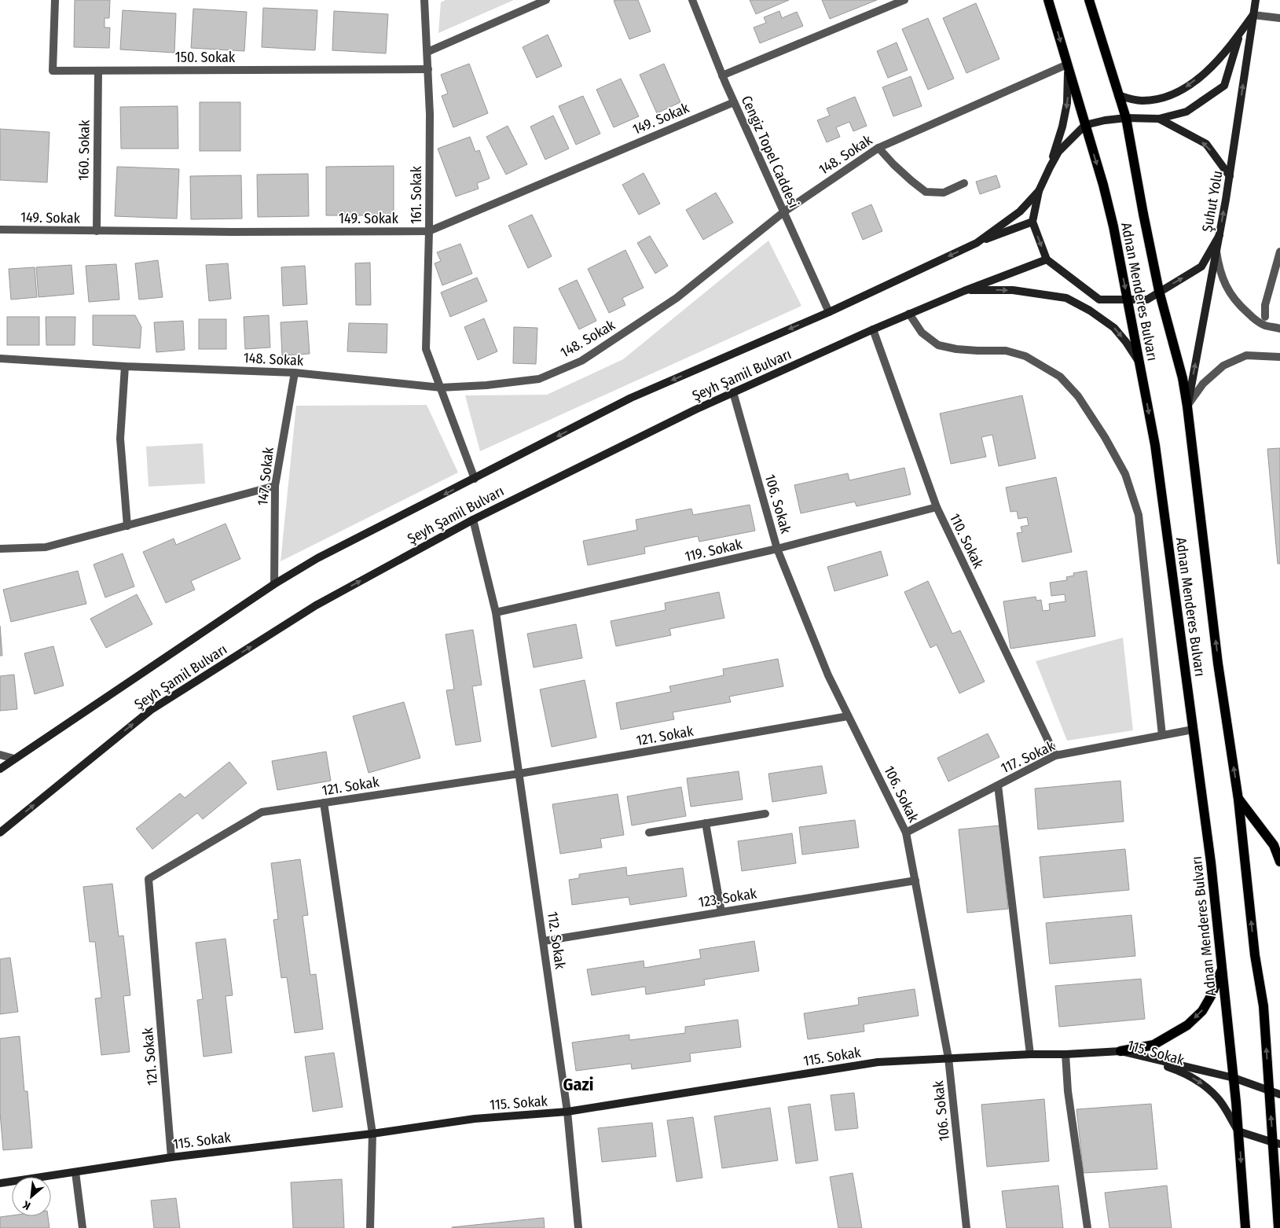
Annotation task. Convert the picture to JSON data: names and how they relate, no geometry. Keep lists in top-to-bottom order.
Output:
{
  "streets": {
    "main road": [
      "Şuhut Yolu",
      "Adnan Menderes Bulvarı",
      "Şeyh Şamil Bulvarı",
      "115. Sokak"
    ],
    "street": [
      "150. Sokak",
      "149. Sokak",
      "160. Sokak",
      "Cengiz Topel Caddesi",
      "148. Sokak",
      "161. Sokak",
      "147. Sokak",
      "106. Sokak",
      "110. Sokak",
      "119. Sokak",
      "121. Sokak",
      "117. Sokak",
      "123. Sokak",
      "112. Sokak"
    ]
  },
  "crossings": [
    ["150. Sokak", "160. Sokak"],
    ["150. Sokak", "161. Sokak"],
    ["149. Sokak", "160. Sokak"],
    ["149. Sokak", "Cengiz Topel Caddesi"],
    ["149. Sokak", "161. Sokak"],
    ["Cengiz Topel Caddesi", "148. Sokak"],
    ["Cengiz Topel Caddesi", "Şeyh Şamil Bulvarı"],
    ["148. Sokak", "161. Sokak"],
    ["148. Sokak", "Adnan Menderes Bulvarı"],
    ["148. Sokak", "147. Sokak"],
    ["161. Sokak", "Şeyh Şamil Bulvarı"],
    ["Şuhut Yolu", "Adnan Menderes Bulvarı"],
    ["Adnan Menderes Bulvarı", "117. Sokak"],
    ["Adnan Menderes Bulvarı", "115. Sokak"],
    ["Şeyh Şamil Bulvarı", "147. Sokak"],
    ["Şeyh Şamil Bulvarı", "106. Sokak"],
    ["Şeyh Şamil Bulvarı", "110. Sokak"],
    ["Şeyh Şamil Bulvarı", "112. Sokak"],
    ["106. Sokak", "119. Sokak"],
    ["106. Sokak", "121. Sokak"],
    ["106. Sokak", "117. Sokak"],
    ["106. Sokak", "123. Sokak"],
    ["106. Sokak", "115. Sokak"],
    ["110. Sokak", "119. Sokak"],
    ["110. Sokak", "117. Sokak"],
    ["119. Sokak", "112. Sokak"],
    ["121. Sokak", "112. Sokak"],
    ["121. Sokak", "115. Sokak"],
    ["123. Sokak", "112. Sokak"],
    ["112. Sokak", "115. Sokak"]
  ],
  "one_way": ["Şuhut Yolu"],
  "districts": ["Gazi"],
  "north": "bottom left"
}
